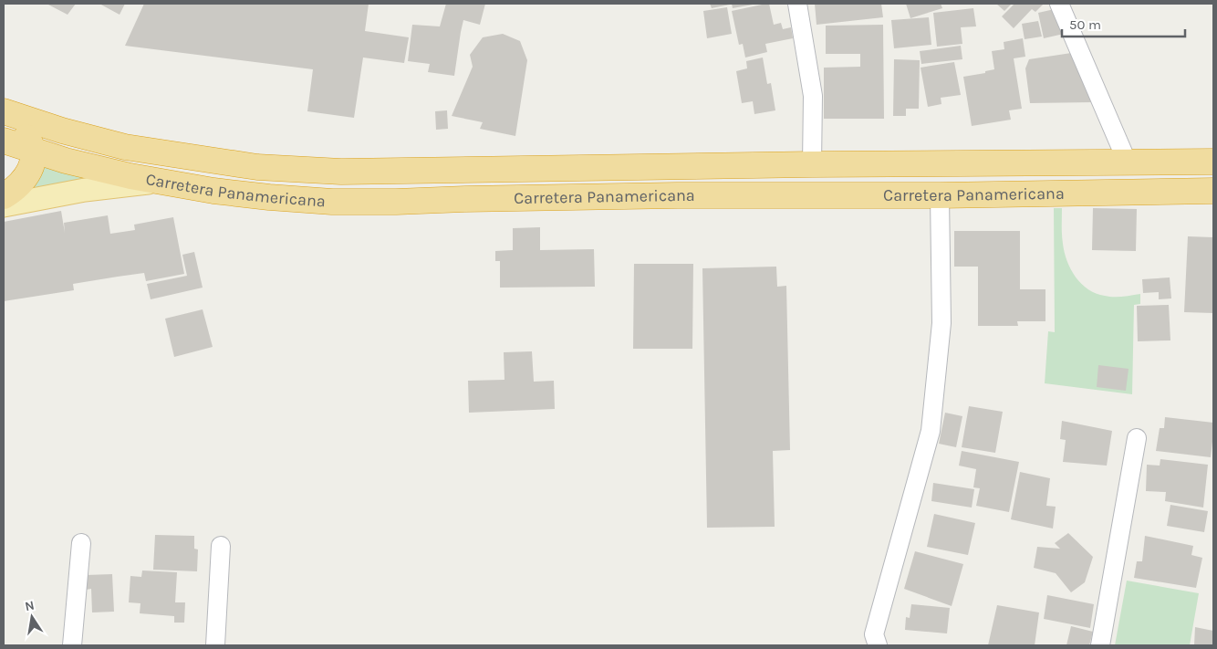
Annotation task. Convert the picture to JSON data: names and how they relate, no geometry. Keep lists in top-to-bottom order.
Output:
{
  "streets": {
    "highway": ["Carretera Panamericana"]
  },
  "scale_bar": "50 m",
  "north": "top"
}
